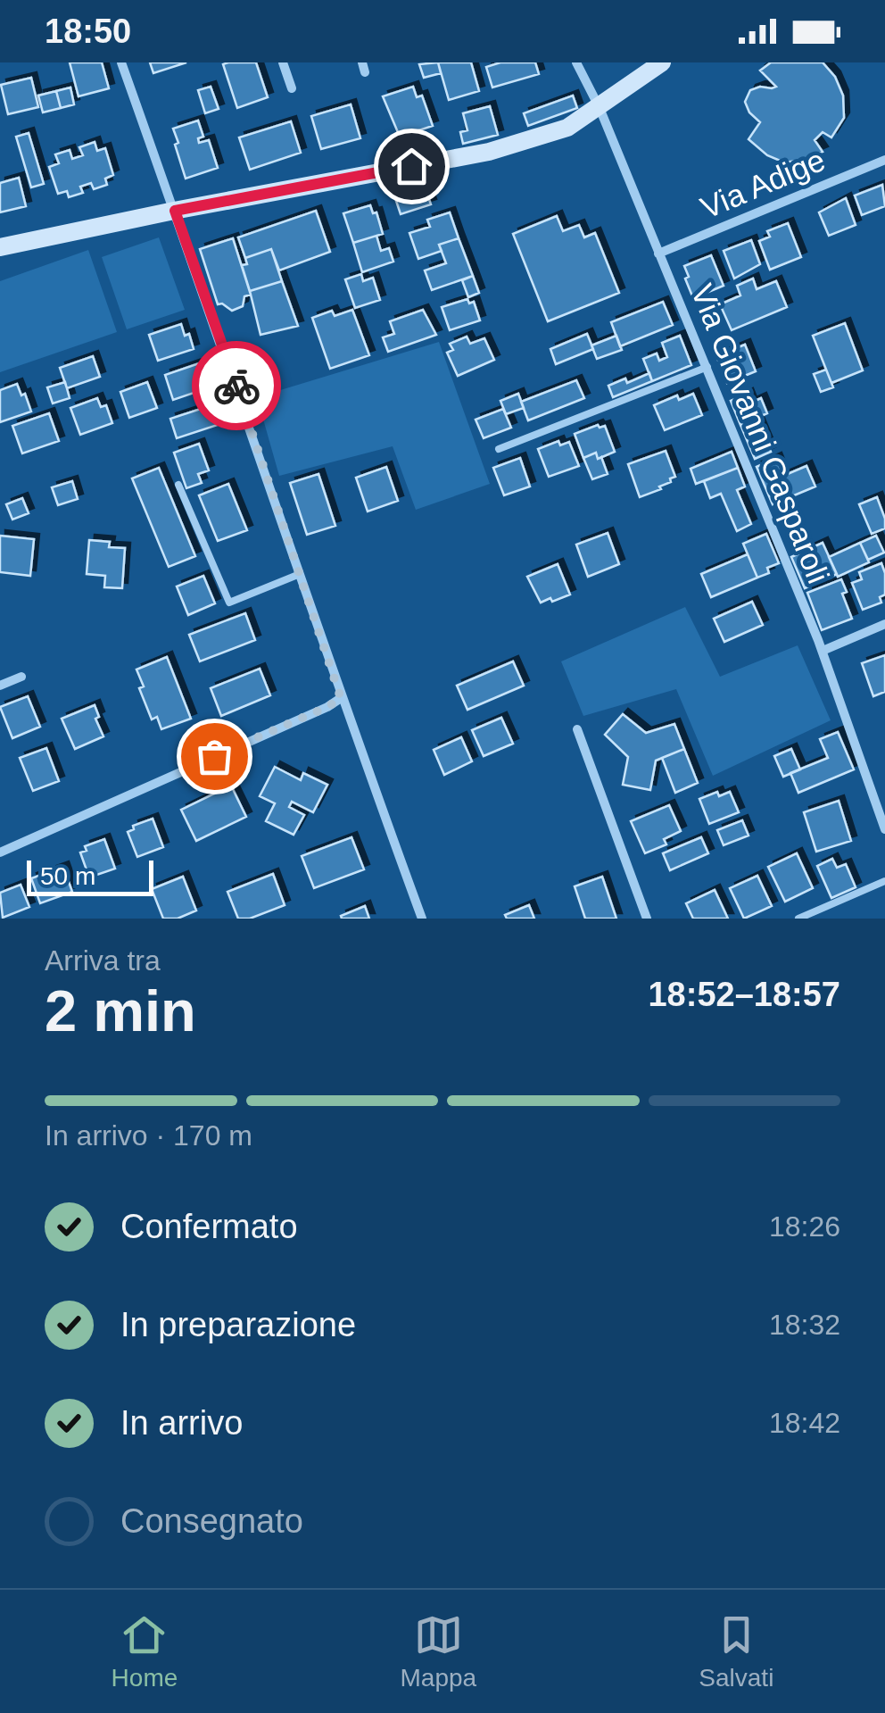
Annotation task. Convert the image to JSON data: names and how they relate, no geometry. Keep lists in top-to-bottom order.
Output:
{
  "streets": {
    "street": ["Via Adige", "Via Giovanni Gasparoli"]
  },
  "crossings": [
    ["Via Adige", "Via Giovanni Gasparoli"]
  ],
  "scale_bar": "50 m",
  "page": {
    "status": "18:50",
    "scale": "50 m",
    "heading": ["2 min", "Arriva tra", "18:52–18:57"],
    "bar": "In arrivo · 170 m",
    "list": [
      ["Confermato", "18:26"],
      ["In preparazione", "18:32"],
      ["In arrivo", "18:42"],
      "Consegnato"
    ],
    "tabs": ["Home", "Mappa", "Salvati"]
  }
}
